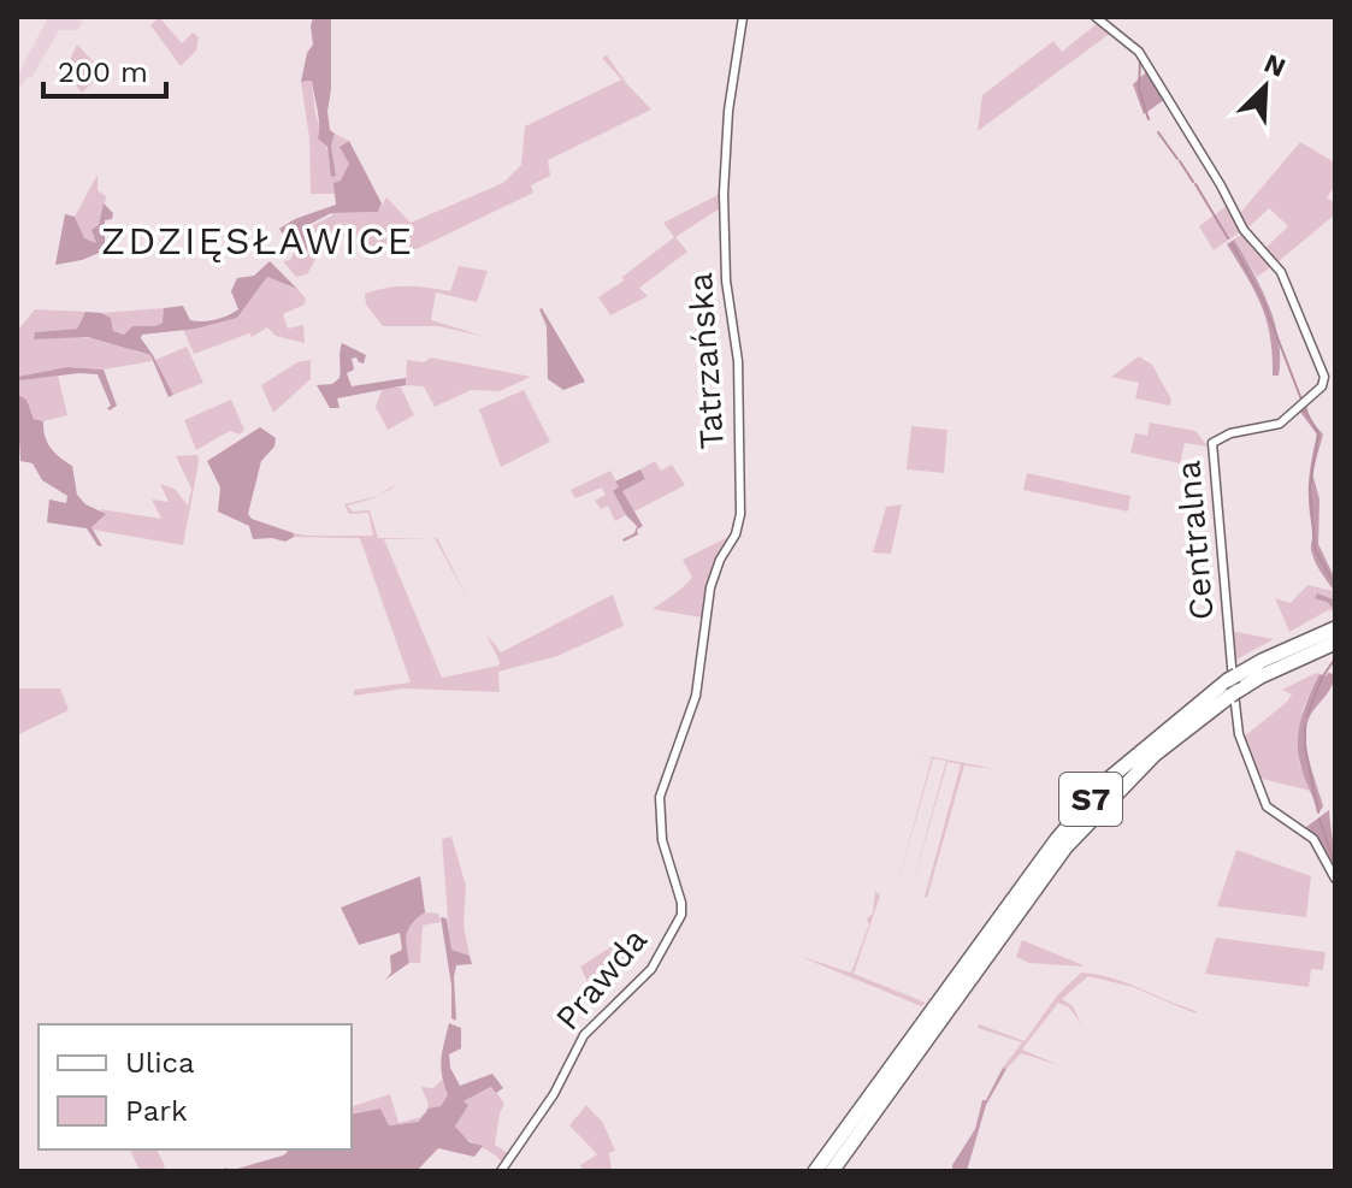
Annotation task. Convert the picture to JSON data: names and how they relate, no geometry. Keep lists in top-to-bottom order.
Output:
{
  "streets": {
    "highway": ["S7"],
    "street": ["Tatrzańska", "Centralna", "Prawda"]
  },
  "crossings": [
    ["Tatrzańska", "Prawda"]
  ],
  "districts": ["ZDZIĘSŁAWICE"],
  "legend": ["Ulica", "Park"],
  "scale_bar": "200 m",
  "north": "top right"
}
